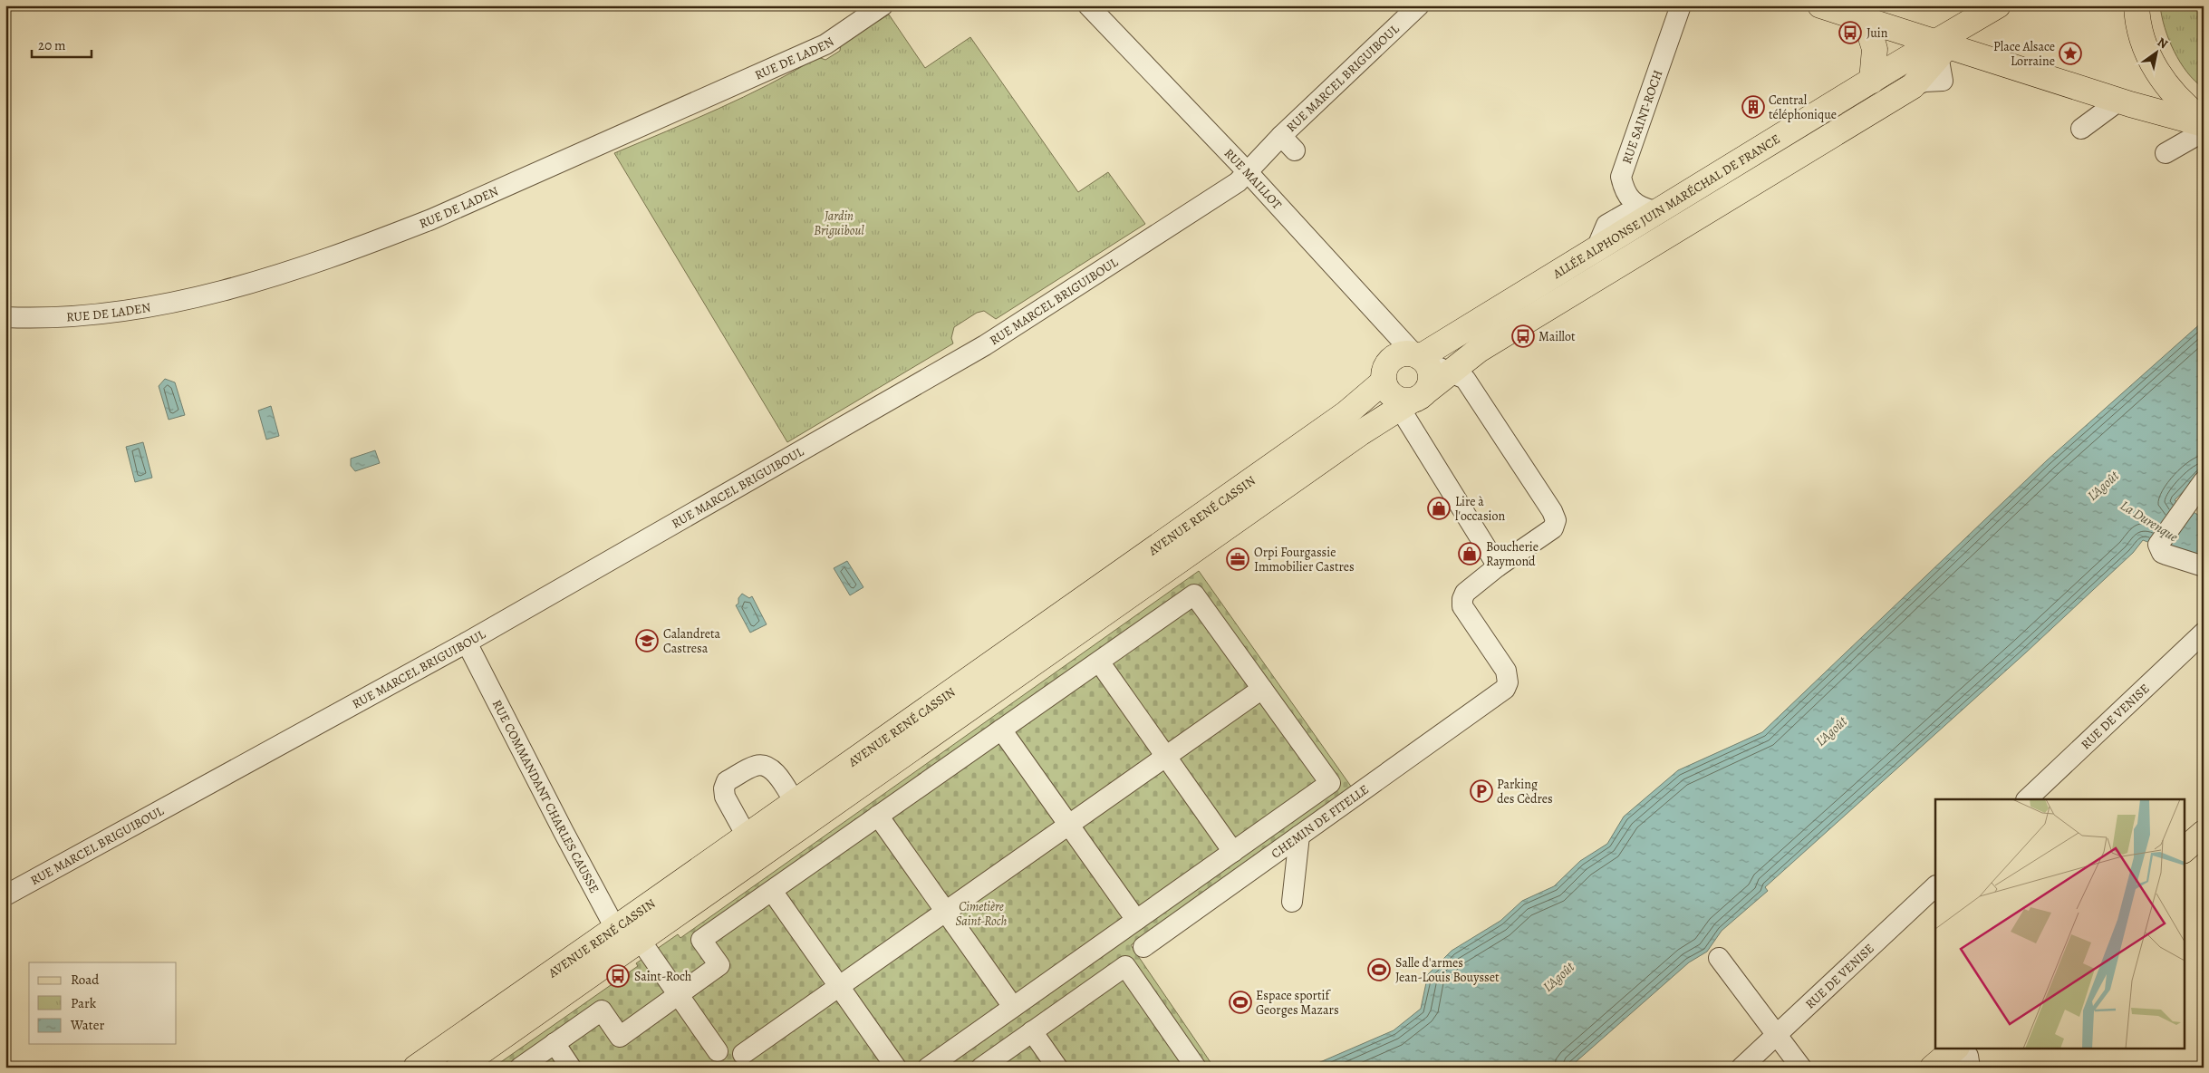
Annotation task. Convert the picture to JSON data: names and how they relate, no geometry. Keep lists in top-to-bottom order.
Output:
{
  "streets": {
    "main road": ["ALLÉE ALPHONSE JUIN MARÉCHAL DE FRANCE", "AVENUE RENÉ CASSIN"],
    "street": [
      "RUE DE LADEN",
      "RUE MARCEL BRIGUIBOUL",
      "RUE SAINT-ROCH",
      "RUE MAILLOT",
      "RUE DE VENISE",
      "RUE COMMANDANT CHARLES CAUSSE",
      "CHEMIN DE FITELLE"
    ]
  },
  "crossings": [
    ["RUE MARCEL BRIGUIBOUL", "RUE MAILLOT"],
    ["RUE MARCEL BRIGUIBOUL", "RUE COMMANDANT CHARLES CAUSSE"],
    ["RUE SAINT-ROCH", "ALLÉE ALPHONSE JUIN MARÉCHAL DE FRANCE"],
    ["RUE MAILLOT", "ALLÉE ALPHONSE JUIN MARÉCHAL DE FRANCE"],
    ["ALLÉE ALPHONSE JUIN MARÉCHAL DE FRANCE", "AVENUE RENÉ CASSIN"],
    ["AVENUE RENÉ CASSIN", "RUE COMMANDANT CHARLES CAUSSE"]
  ],
  "water": ["L'Agoût", "La Durenque"],
  "parks": ["Jardin Briguiboul", "Cimetière Saint-Roch"],
  "places": {
    "bus stop": ["Juin", "Maillot", "Saint-Roch"],
    "place": ["Place Alsace Lorraine"],
    "building": ["Central téléphonique"],
    "shop": ["Lire à l'occasion", "Boucherie Raymond"],
    "office": ["Orpi Fourgassie Immobilier Castres"],
    "school or university": ["Calandreta Castresa"],
    "parking": ["Parking des Cèdres"],
    "sports": ["Salle d'armes Jean-Louis Bouysset", "Espace sportif Georges Mazars"]
  },
  "legend": ["Road", "Park", "Water"],
  "scale_bar": "20 m",
  "north": "top right"
}
